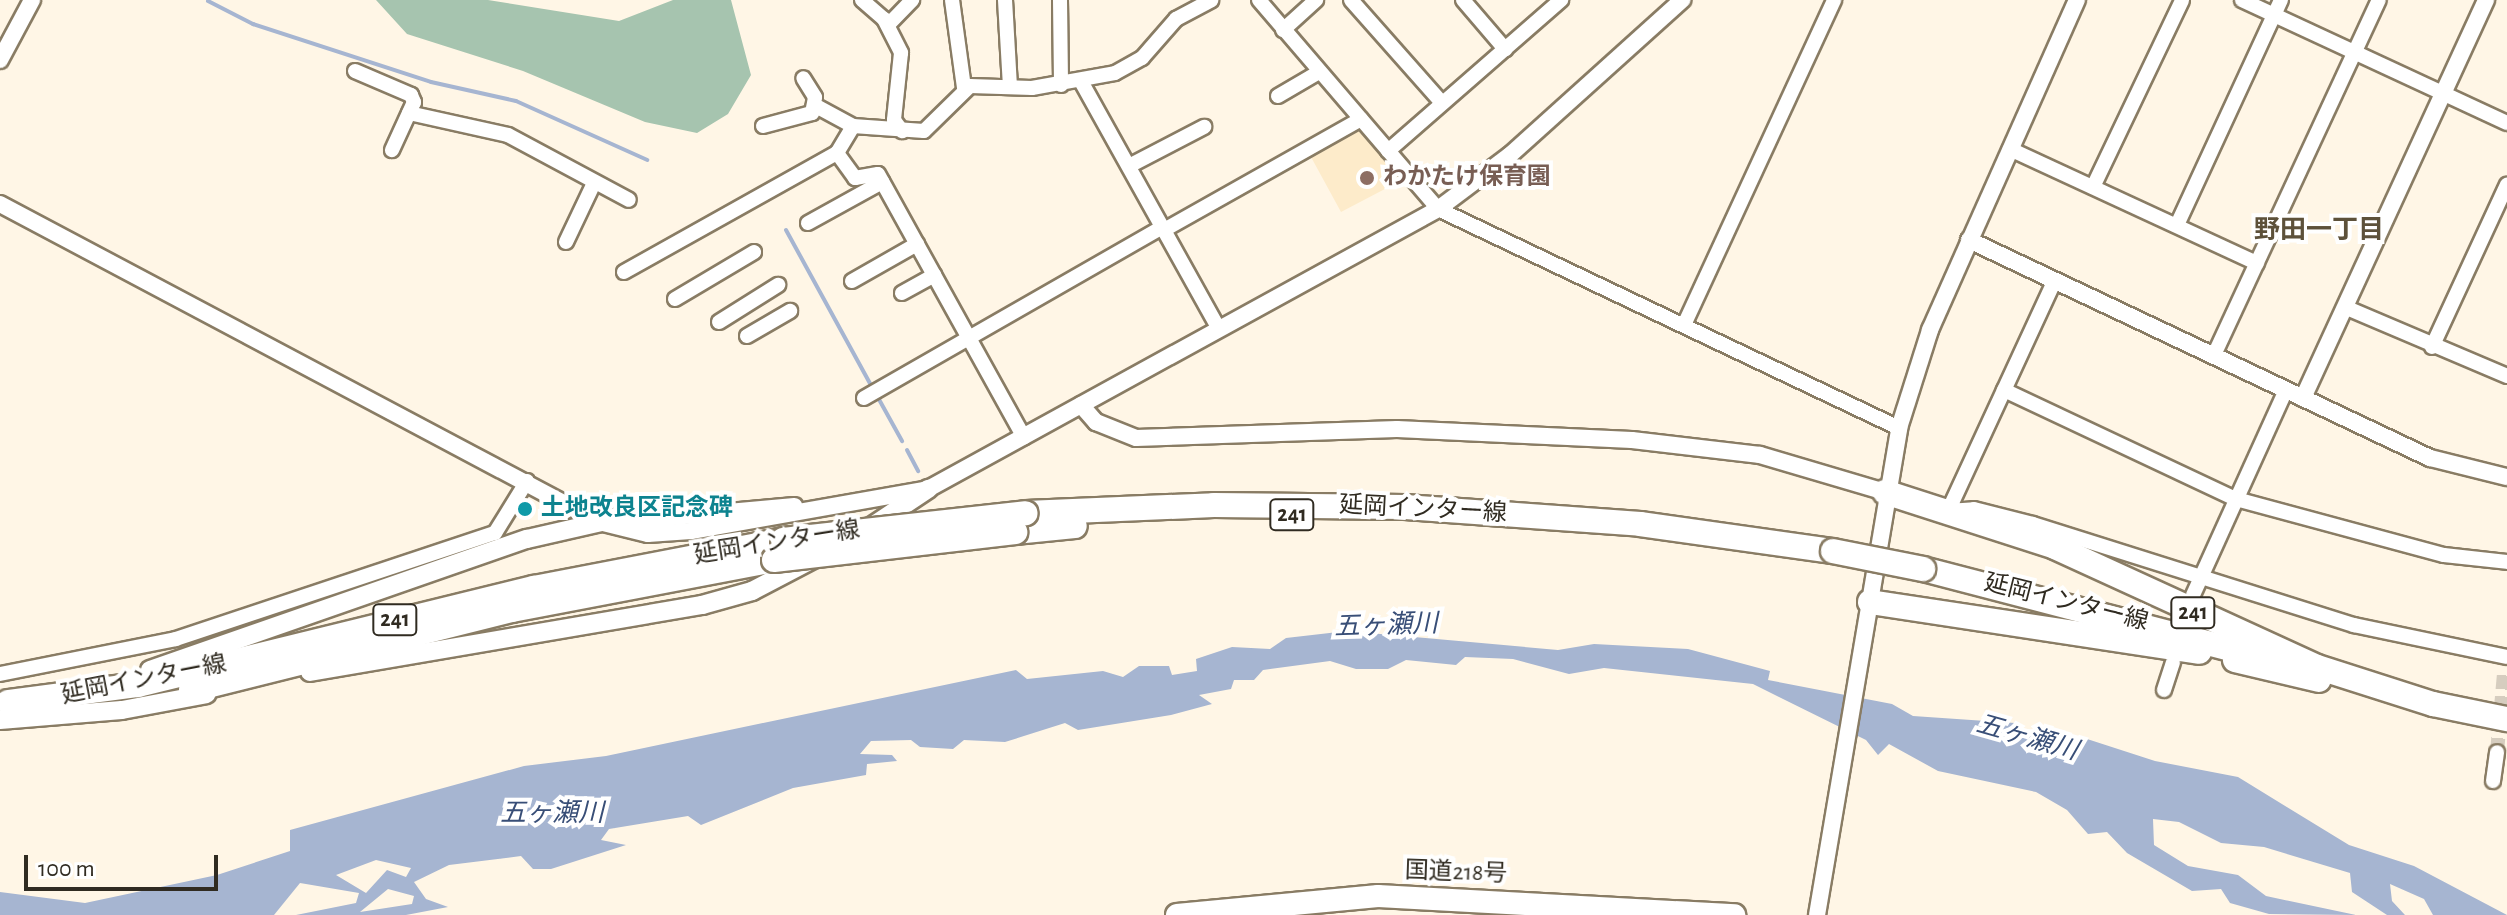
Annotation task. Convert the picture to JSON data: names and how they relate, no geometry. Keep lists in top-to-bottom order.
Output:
{
  "streets": {
    "highway": ["延岡インター線", "241", "国道218号"]
  },
  "crossings": [
    ["延岡インター線", "241"]
  ],
  "districts": ["野田一丁目"],
  "water": ["五ヶ瀬川"],
  "places": ["わかたけ保育園", "土地改良区記念碑"],
  "scale_bar": "100 m"
}
